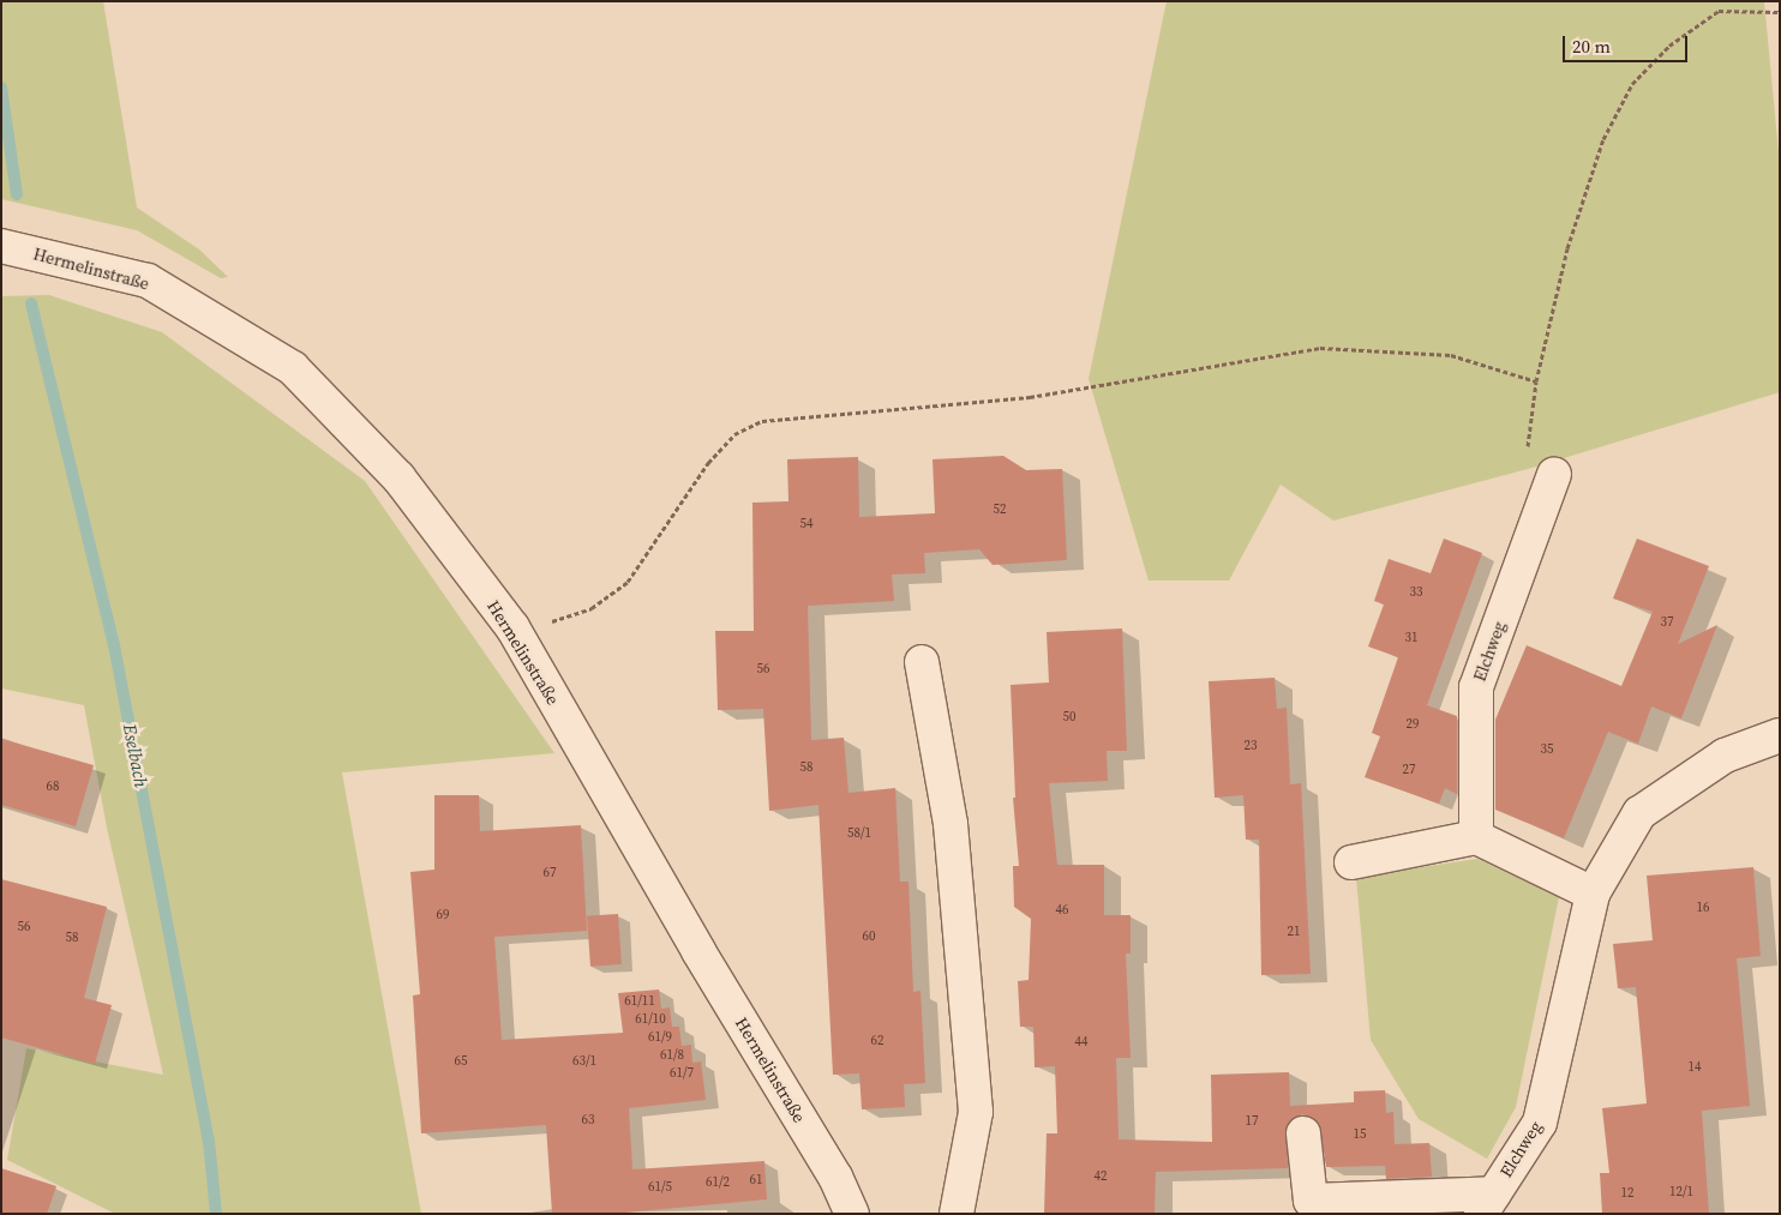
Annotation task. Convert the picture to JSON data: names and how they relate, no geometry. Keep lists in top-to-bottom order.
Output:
{
  "streets": {
    "street": ["Hermelinstraße", "Elchweg"]
  },
  "water": ["Eselbach"],
  "house_numbers": [
    "52",
    "54",
    "33",
    "37",
    "31",
    "56",
    "50",
    "29",
    "23",
    "35",
    "58",
    "27",
    "68",
    "58/1",
    "67",
    "16",
    "46",
    "69",
    "56",
    "21",
    "60",
    "58",
    "61/11",
    "61/10",
    "61/9",
    "62",
    "44",
    "61/8",
    "65",
    "63/1",
    "14",
    "61/7",
    "63",
    "17",
    "15",
    "42",
    "61",
    "61/2",
    "61/5",
    "12/1",
    "12"
  ],
  "scale_bar": "20 m"
}
